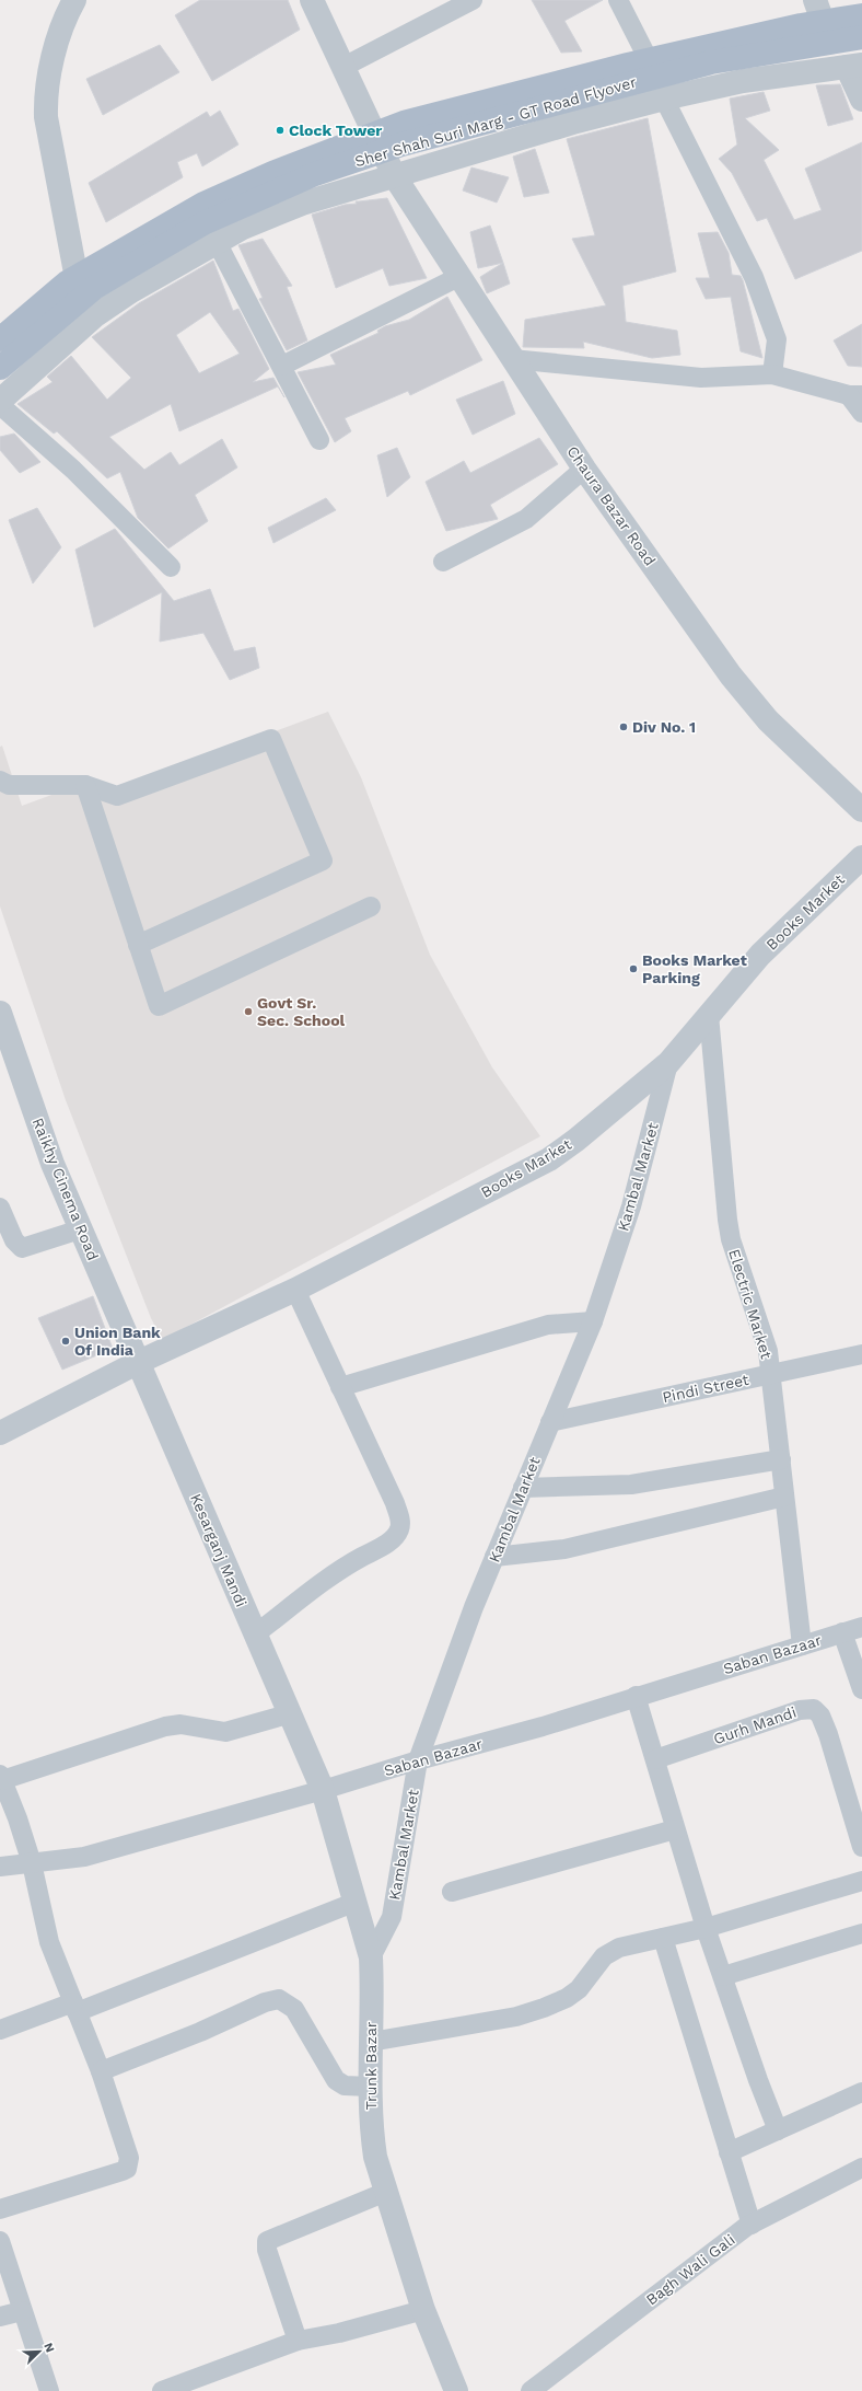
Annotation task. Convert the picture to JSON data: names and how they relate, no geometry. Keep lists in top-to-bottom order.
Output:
{
  "streets": {
    "main road": ["Sher Shah Suri Marg - GT Road Flyover"],
    "street": [
      "Chaura Bazar Road",
      "Books Market",
      "Kambal Market",
      "Raikhy Cinema Road",
      "Electric Market",
      "Pindi Street",
      "Kesarganj Mandi",
      "Saban Bazaar",
      "Gurh Mandi",
      "Trunk Bazar",
      "Bagh Wali Gali"
    ]
  },
  "crossings": [
    ["Books Market", "Kambal Market"],
    ["Books Market", "Raikhy Cinema Road"],
    ["Books Market", "Electric Market"],
    ["Books Market", "Kesarganj Mandi"],
    ["Kambal Market", "Pindi Street"],
    ["Kambal Market", "Saban Bazaar"],
    ["Kambal Market", "Trunk Bazar"],
    ["Raikhy Cinema Road", "Kesarganj Mandi"],
    ["Electric Market", "Pindi Street"],
    ["Electric Market", "Saban Bazaar"],
    ["Kesarganj Mandi", "Trunk Bazar"],
    ["Saban Bazaar", "Trunk Bazar"]
  ],
  "places": [
    "Clock Tower",
    "Div No. 1",
    "Books Market Parking",
    "Govt Sr. Sec. School",
    "Union Bank Of India"
  ],
  "north": "top right"
}
